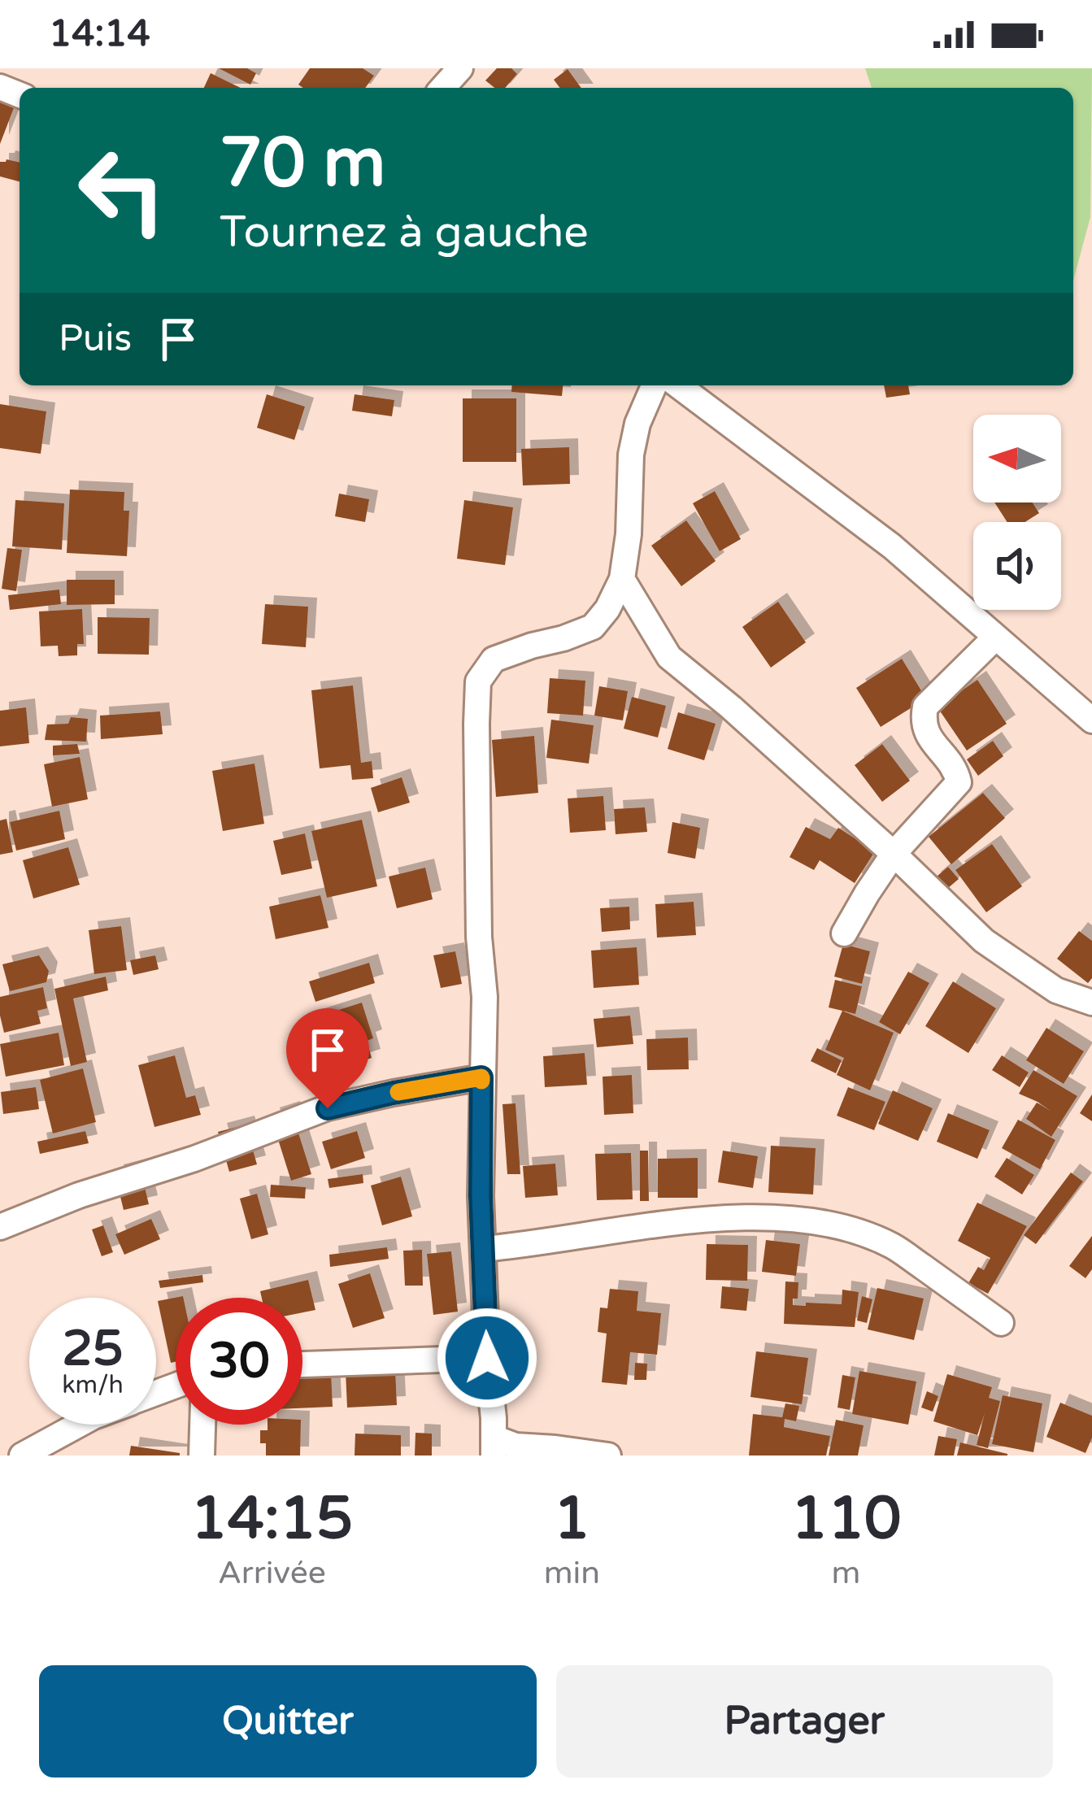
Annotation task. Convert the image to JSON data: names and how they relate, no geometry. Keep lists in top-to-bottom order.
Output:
{
  "north": "left",
  "page": {
    "status": "14:14",
    "turn": ["70 m", "Tournez à gauche"],
    "then": "Puis",
    "speed": "25 km/h",
    "limit": "30",
    "eta": [
      "14:15",
      "Arrivée",
      "1",
      "min",
      "110",
      "m"
    ],
    "buttons": ["Quitter", "Partager"]
  }
}
